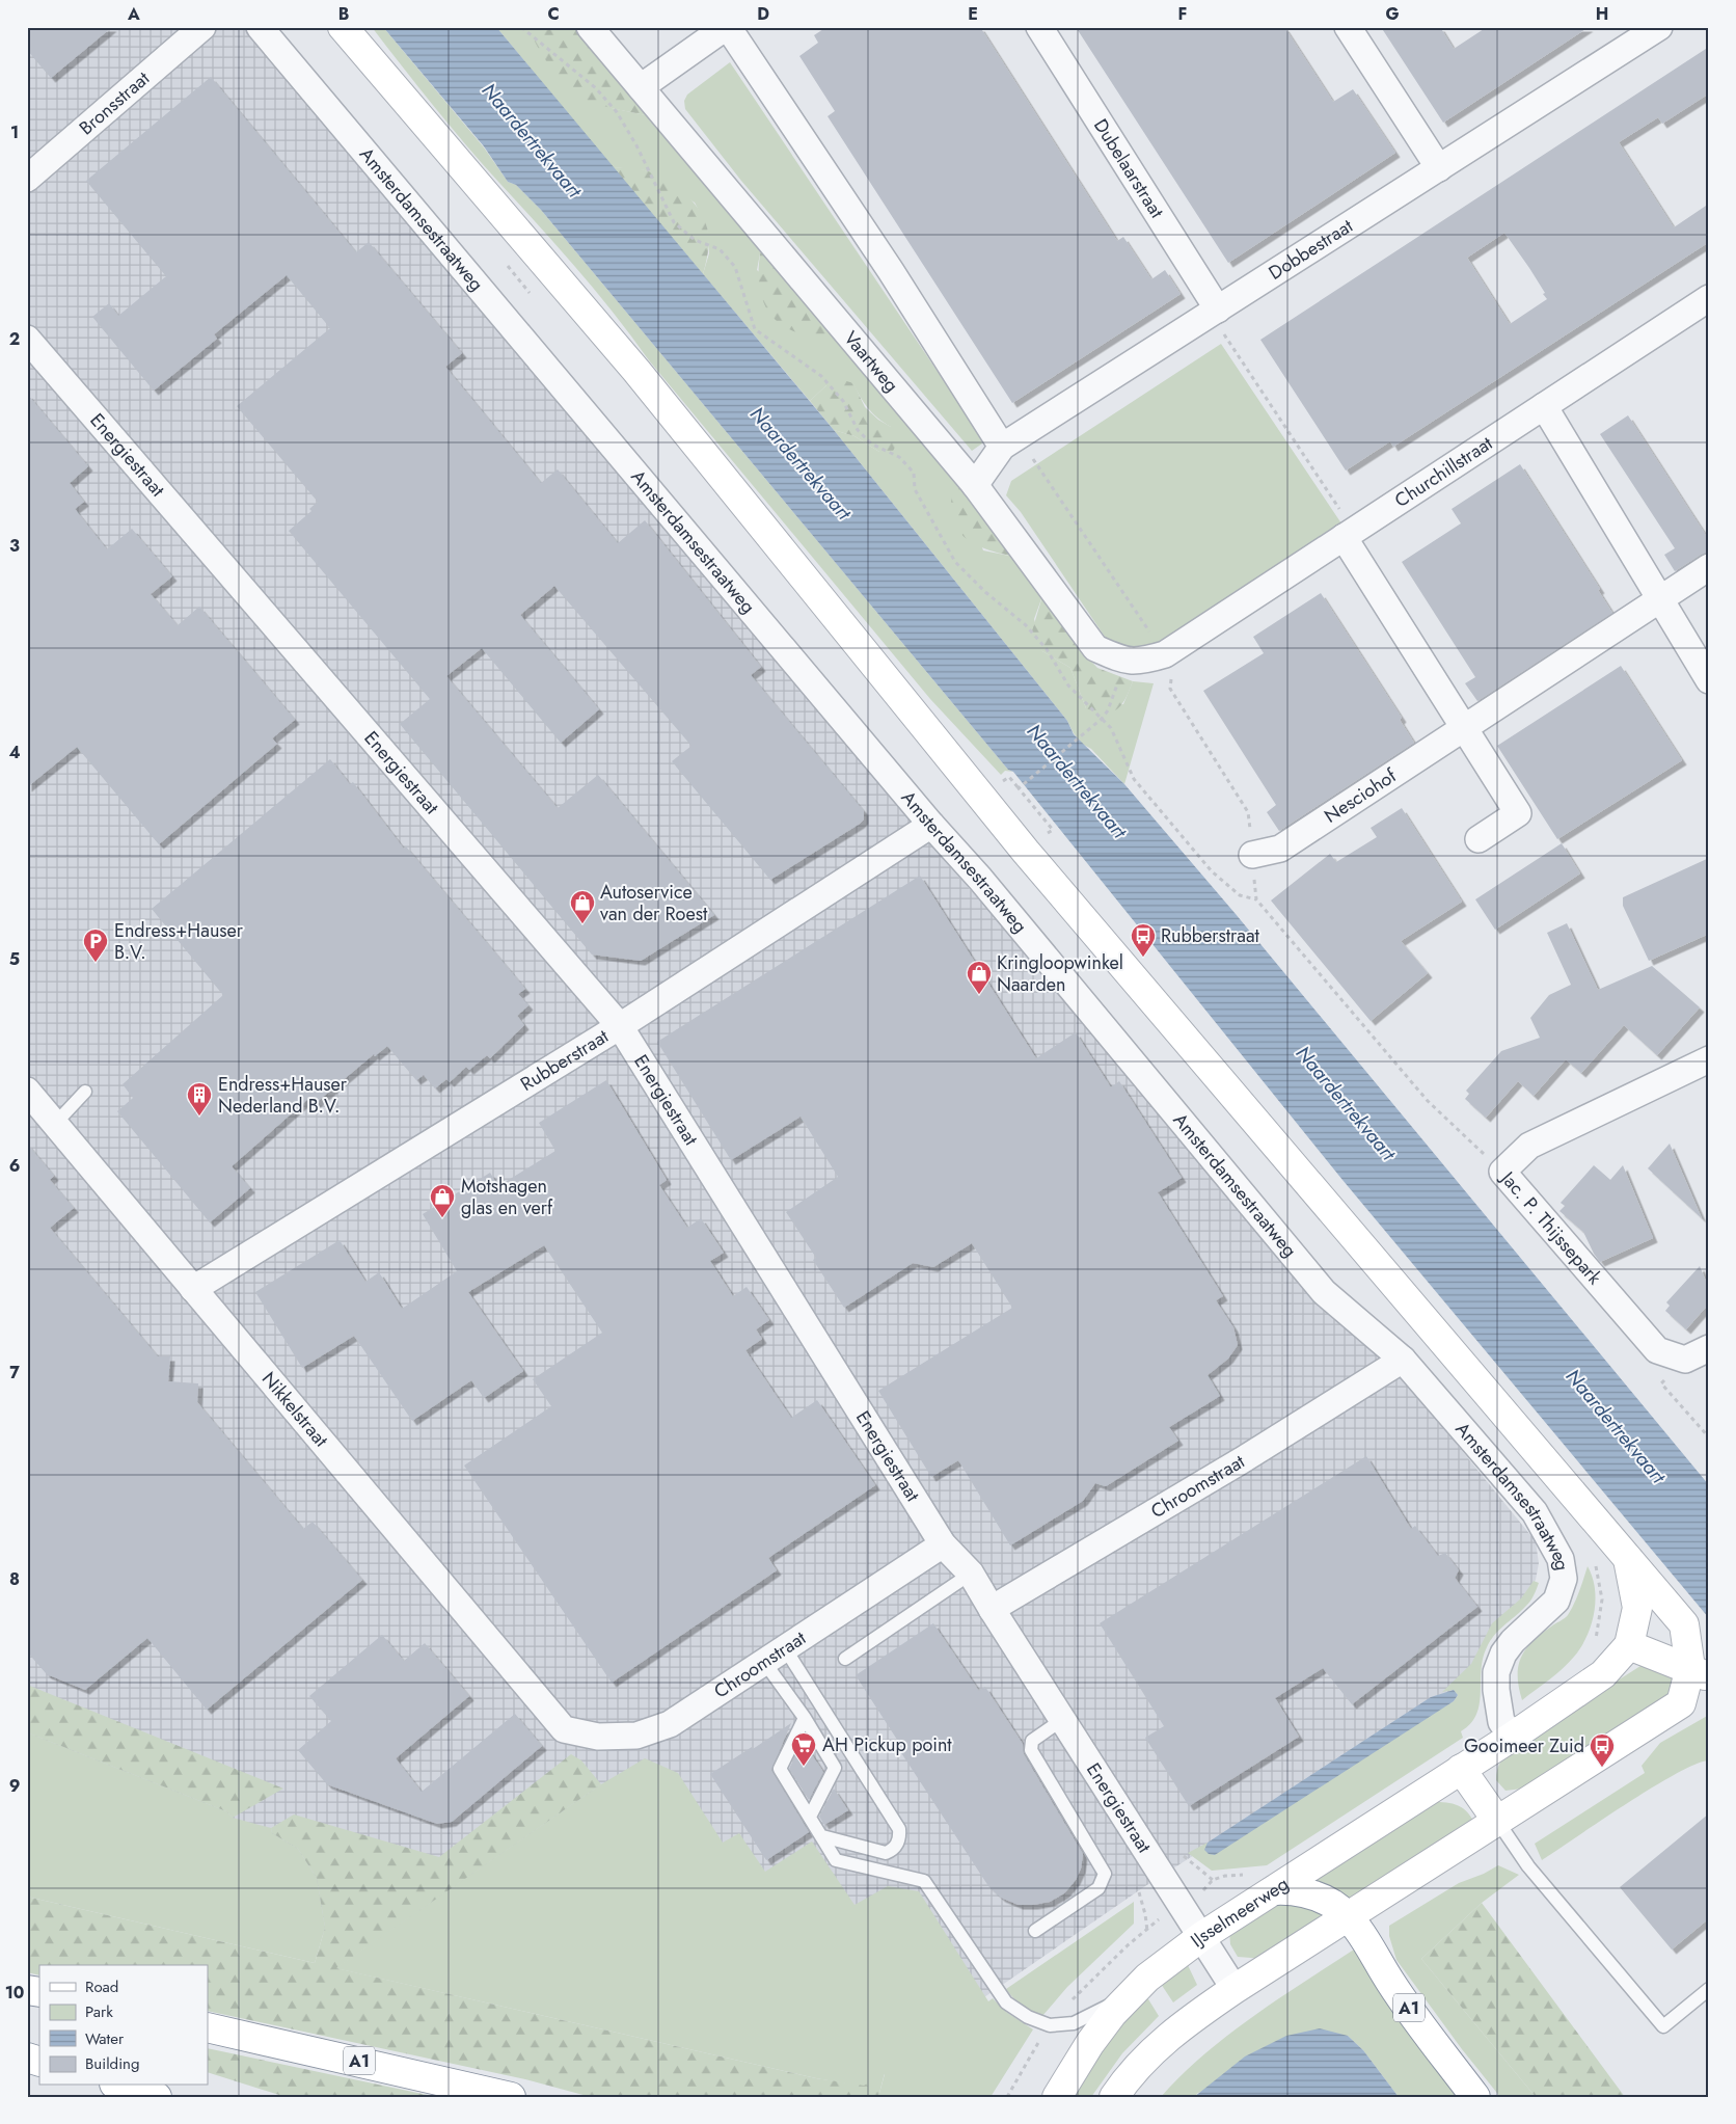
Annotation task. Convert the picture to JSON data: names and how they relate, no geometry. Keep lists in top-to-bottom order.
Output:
{
  "streets": {
    "main road": ["IJsselmeerweg", "A1"],
    "street": [
      "Bronsstraat",
      "Dubelaarstraat",
      "Amsterdamsestraatweg",
      "Dobbestraat",
      "Vaartweg",
      "Energiestraat",
      "Churchillstraat",
      "Nesciohof",
      "Rubberstraat",
      "Jac. P. Thijssepark",
      "Nikkelstraat",
      "Chroomstraat"
    ]
  },
  "crossings": [
    ["Dubelaarstraat", "Dobbestraat"],
    ["Amsterdamsestraatweg", "Rubberstraat"],
    ["Amsterdamsestraatweg", "Chroomstraat"],
    ["Amsterdamsestraatweg", "IJsselmeerweg"],
    ["Dobbestraat", "Vaartweg"],
    ["Energiestraat", "Rubberstraat"],
    ["Energiestraat", "Chroomstraat"],
    ["Energiestraat", "IJsselmeerweg"],
    ["Rubberstraat", "Nikkelstraat"],
    ["Nikkelstraat", "Chroomstraat"],
    ["IJsselmeerweg", "A1"]
  ],
  "water": ["Naardertrekvaart"],
  "places": {
    "shop": ["Autoservice van der Roest", "Kringloopwinkel Naarden", "Motshagen glas en verf"],
    "bus stop": ["Rubberstraat", "Gooimeer Zuid"],
    "parking": ["Endress+Hauser B.V."],
    "building": ["Endress+Hauser Nederland B.V."],
    "supermarket": ["AH Pickup point"]
  },
  "legend": [
    "Road",
    "Park",
    "Water",
    "Building"
  ],
  "grid": {
    "columns": [
      "A",
      "B",
      "C",
      "D",
      "E",
      "F",
      "G",
      "H"
    ],
    "rows": [
      "1",
      "2",
      "3",
      "4",
      "5",
      "6",
      "7",
      "8",
      "9",
      "10"
    ]
  }
}
